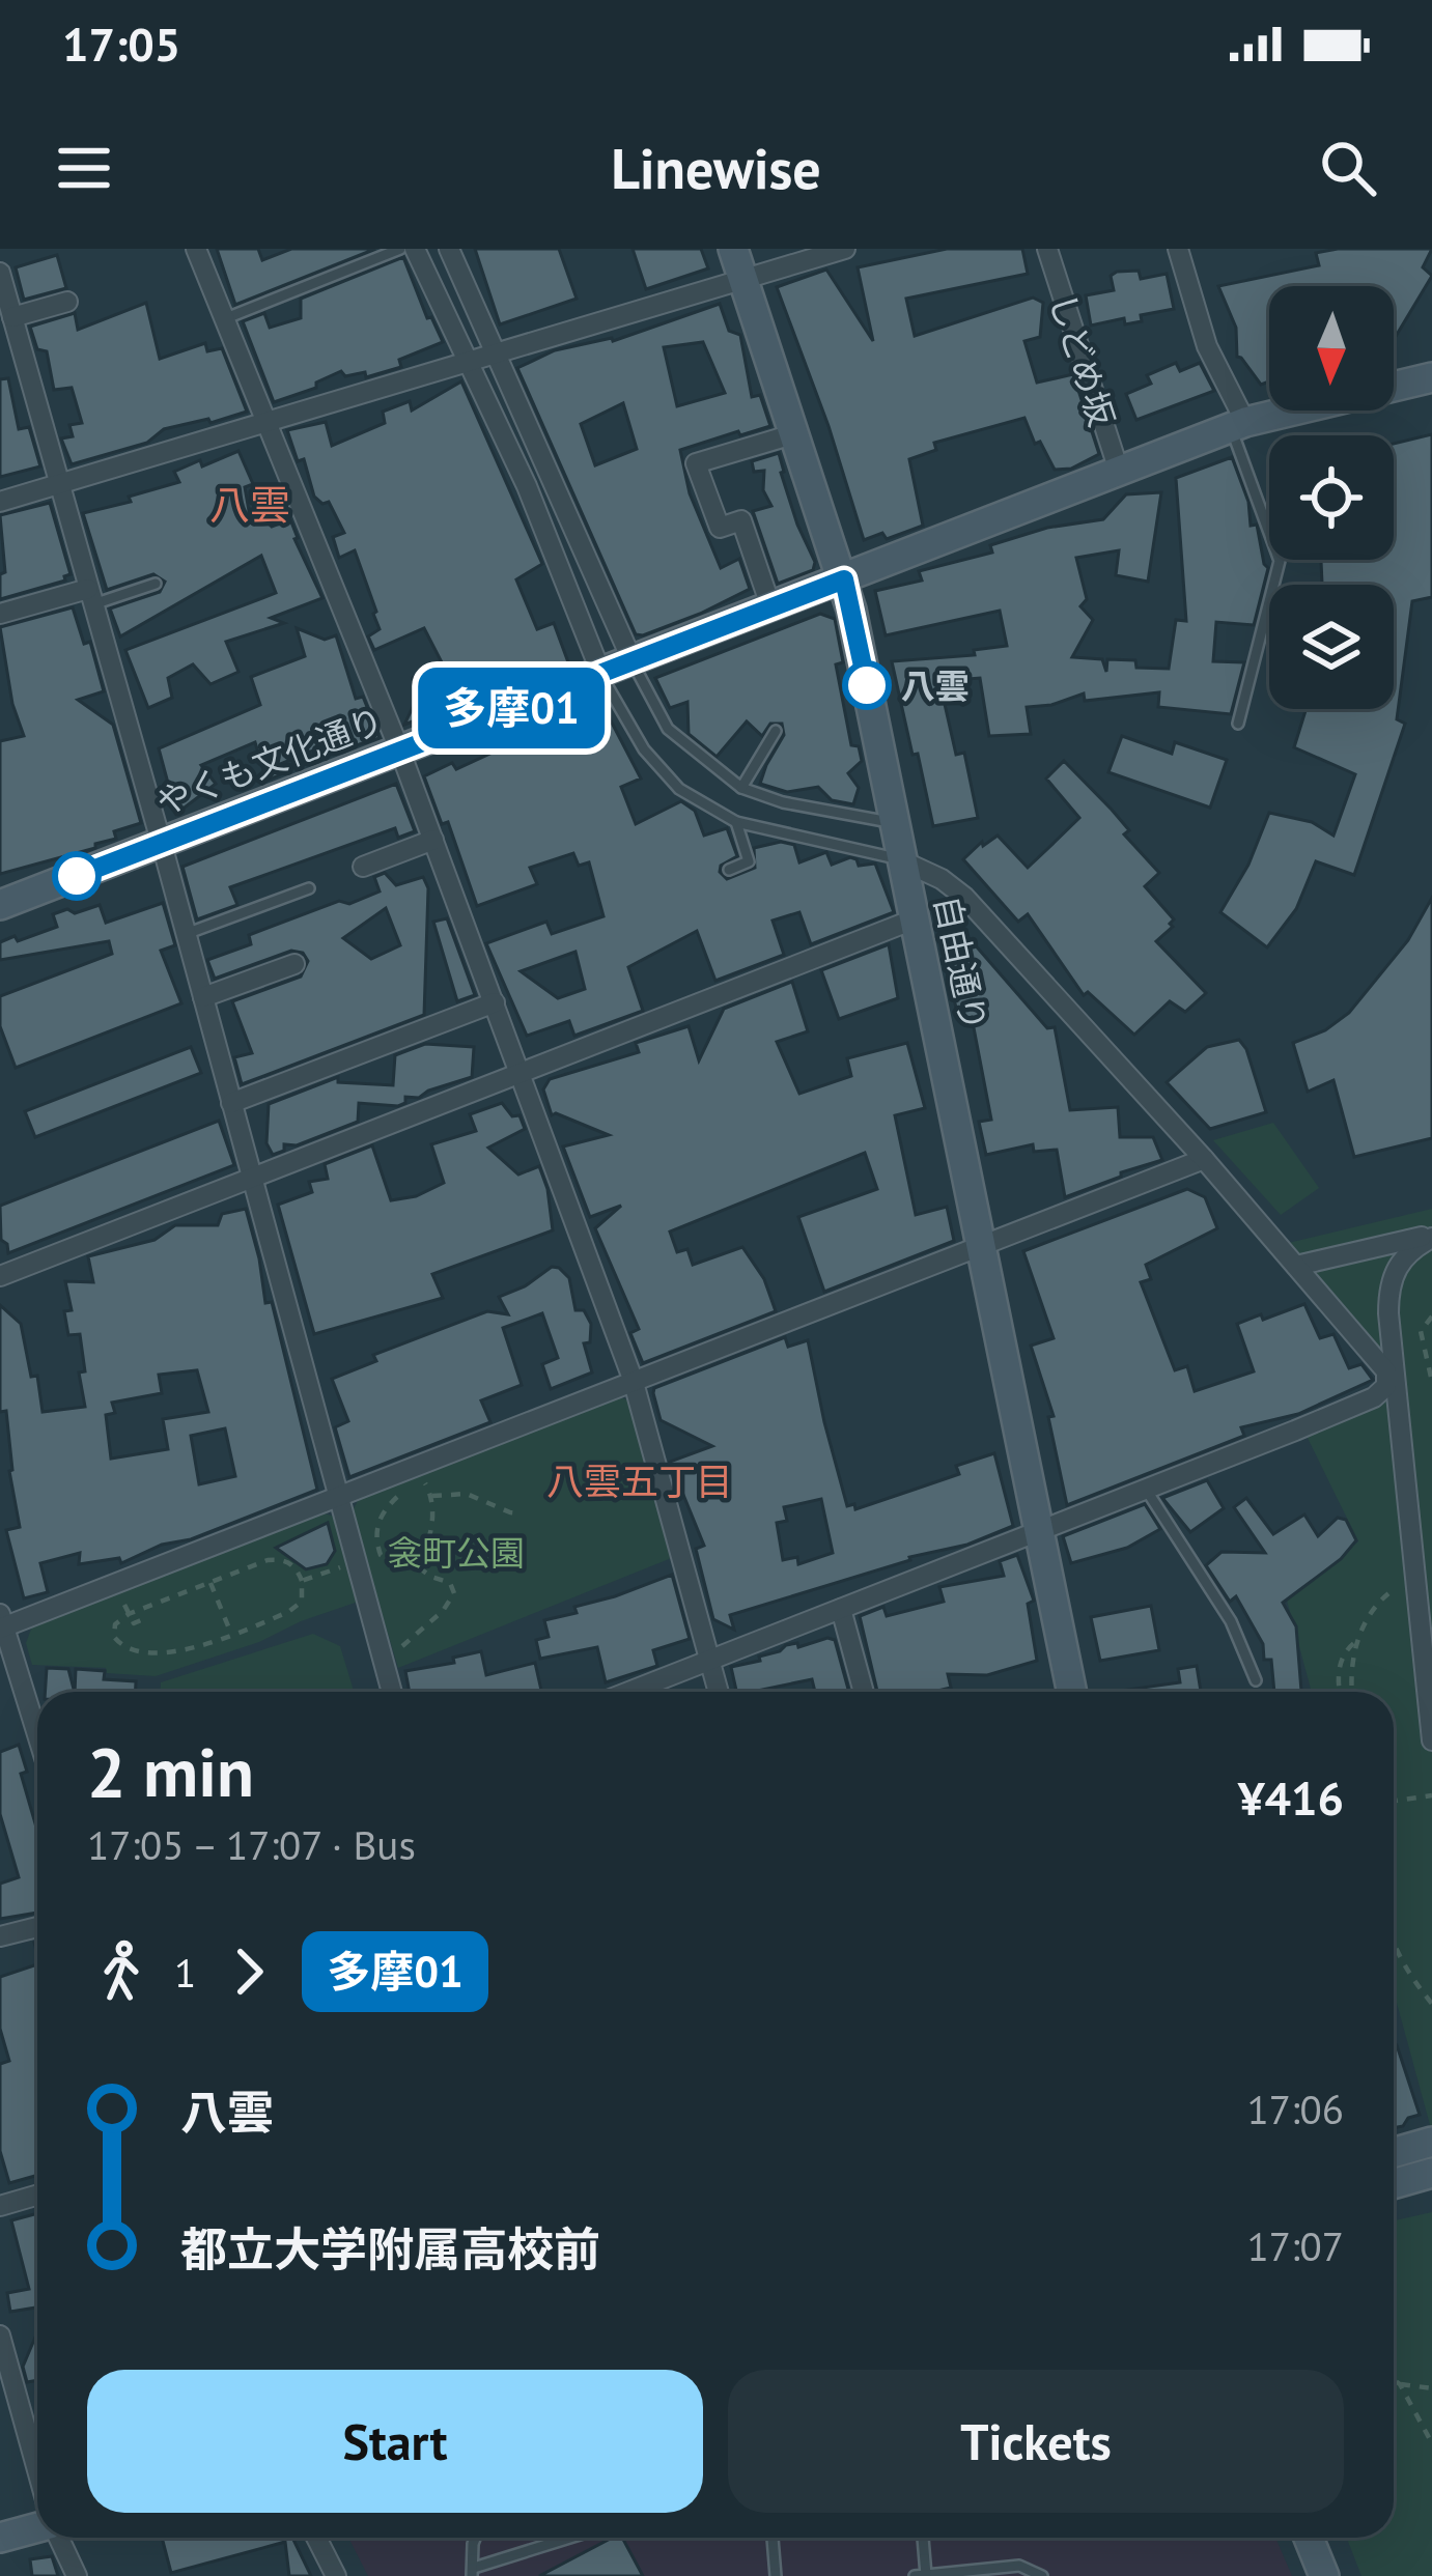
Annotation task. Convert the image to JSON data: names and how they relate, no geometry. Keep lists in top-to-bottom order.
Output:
{
  "streets": {
    "main road": ["やくも文化通り", "自由通り"],
    "street": ["しどめ坂"]
  },
  "crossings": [
    ["しどめ坂", "やくも文化通り"],
    ["やくも文化通り", "自由通り"]
  ],
  "districts": ["八雲", "八雲五丁目"],
  "parks": ["衾町公園"],
  "places": ["八雲"],
  "lines": ["bus line 多摩01"],
  "north": "bottom",
  "page": {
    "status": "17:05",
    "header": "Linewise",
    "on_map": "多摩01",
    "heading": ["2 min", "17:05 – 17:07 · Bus", "¥416"],
    "legs": ["1", "多摩01"],
    "list": [
      {
        "name": "八雲",
        "value": "17:06"
      },
      {
        "name": "都立大学附属高校前",
        "value": "17:07"
      }
    ],
    "buttons": ["Start", "Tickets"]
  }
}
